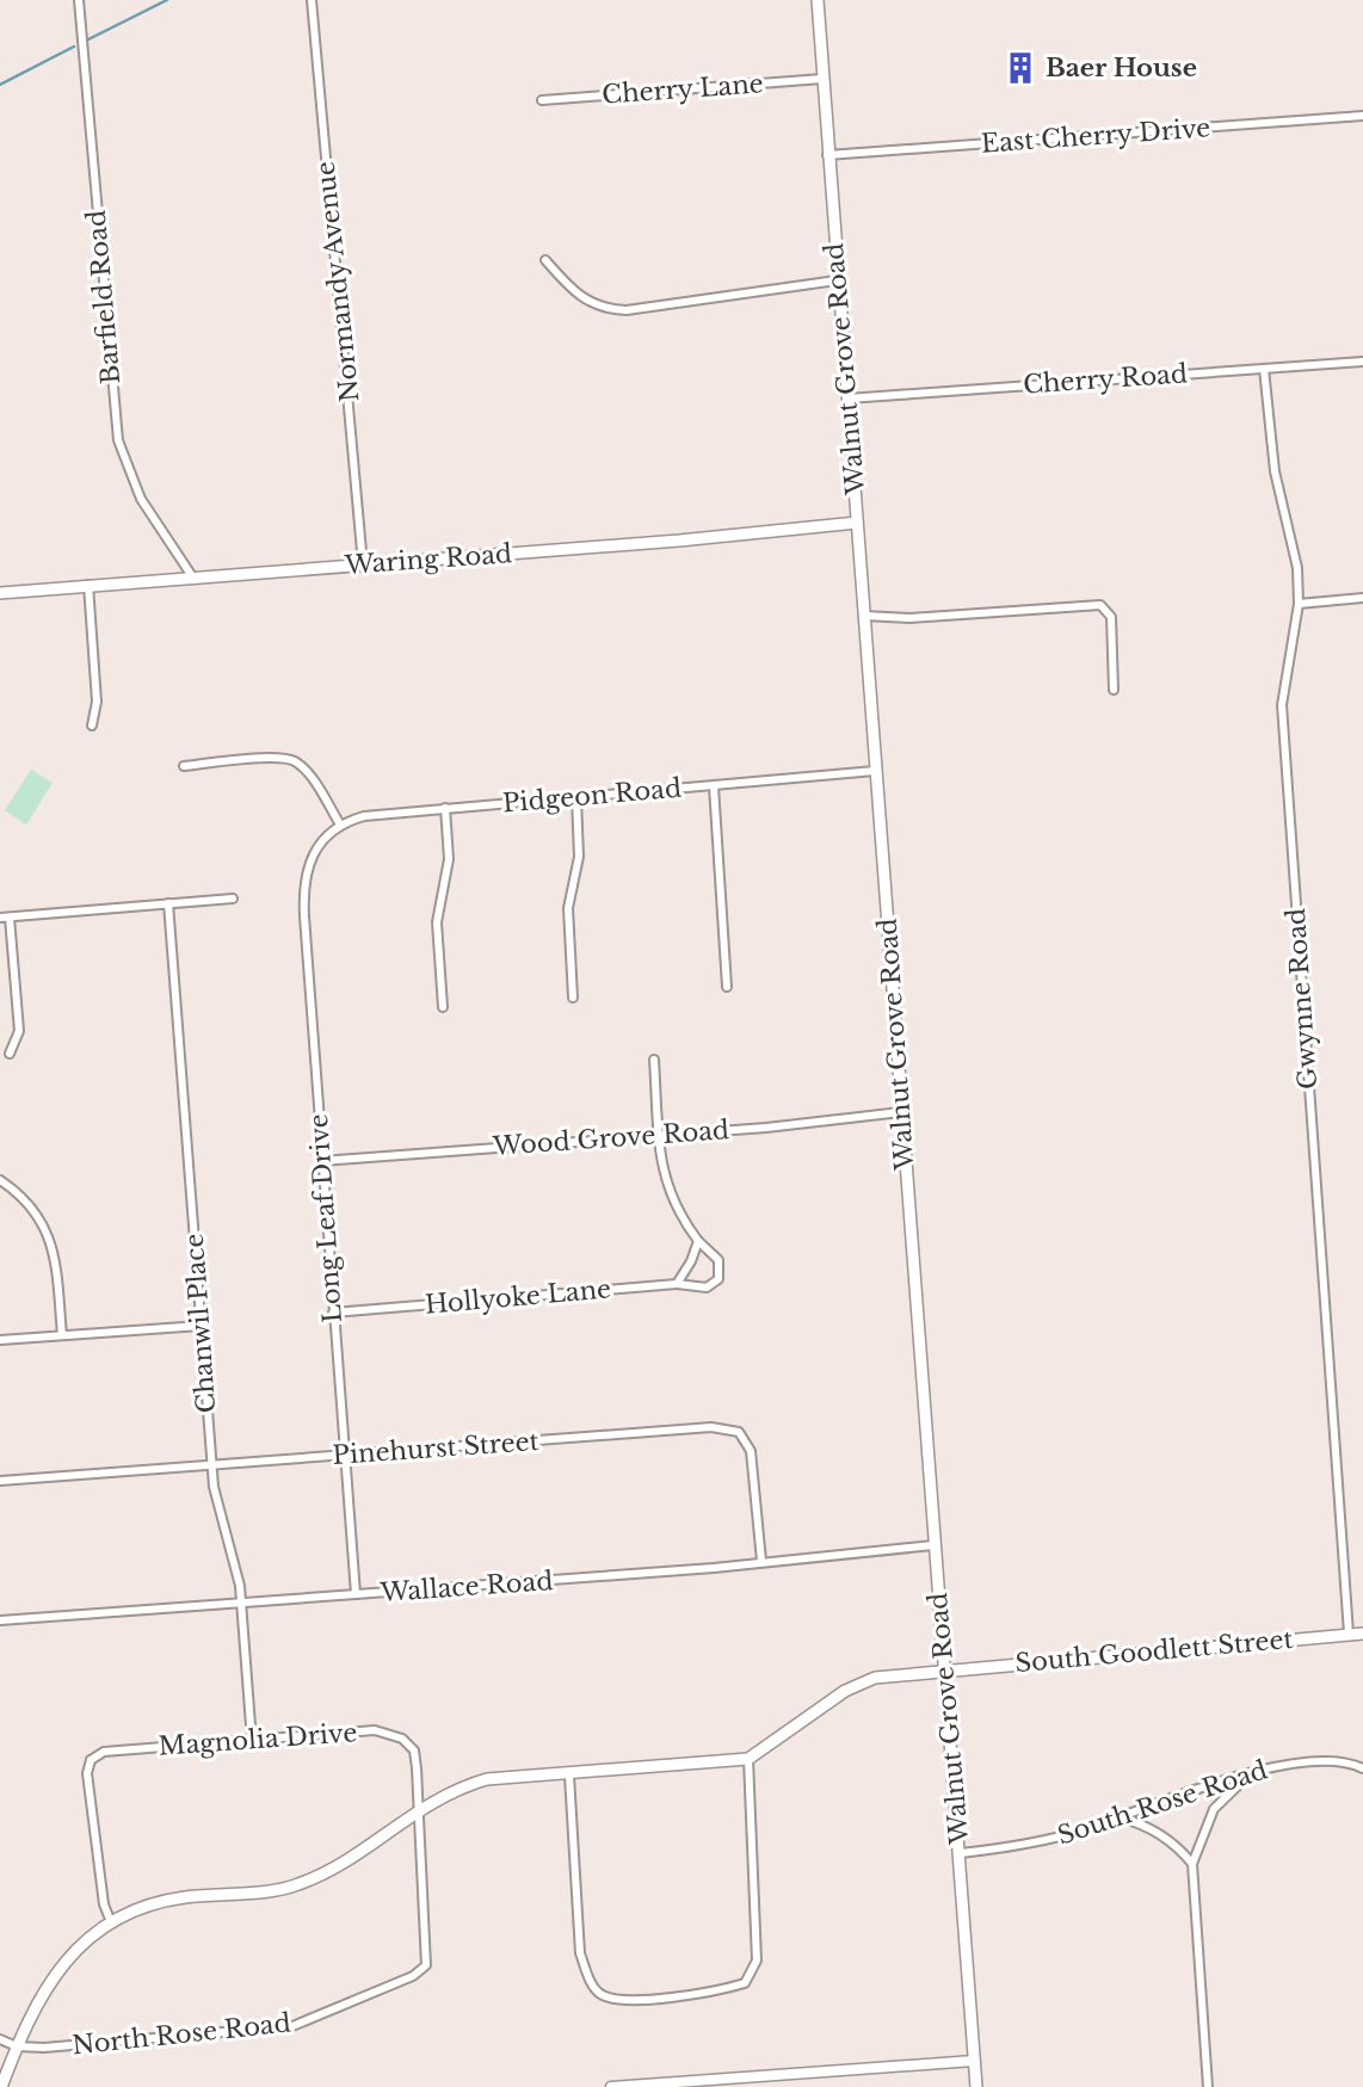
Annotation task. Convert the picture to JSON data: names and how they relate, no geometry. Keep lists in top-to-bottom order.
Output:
{
  "streets": {
    "main road": ["Walnut Grove Road", "Waring Road", "South Goodlett Street"],
    "street": [
      "Cherry Lane",
      "East Cherry Drive",
      "Normandy Avenue",
      "Barfield Road",
      "Cherry Road",
      "Pidgeon Road",
      "Gwynne Road",
      "Wood Grove Road",
      "Long Leaf Drive",
      "Hollyoke Lane",
      "Chanwil Place",
      "Pinehurst Street",
      "Wallace Road",
      "Magnolia Drive",
      "South Rose Road",
      "North Rose Road"
    ]
  },
  "crossings": [
    ["Cherry Lane", "Walnut Grove Road"],
    ["East Cherry Drive", "Walnut Grove Road"],
    ["Normandy Avenue", "Waring Road"],
    ["Barfield Road", "Waring Road"],
    ["Walnut Grove Road", "Cherry Road"],
    ["Walnut Grove Road", "Waring Road"],
    ["Walnut Grove Road", "Pidgeon Road"],
    ["Walnut Grove Road", "Wood Grove Road"],
    ["Walnut Grove Road", "Wallace Road"],
    ["Walnut Grove Road", "South Goodlett Street"],
    ["Walnut Grove Road", "South Rose Road"],
    ["Cherry Road", "Gwynne Road"],
    ["Pidgeon Road", "Long Leaf Drive"],
    ["Gwynne Road", "South Goodlett Street"],
    ["Wood Grove Road", "Long Leaf Drive"],
    ["Long Leaf Drive", "Hollyoke Lane"],
    ["Long Leaf Drive", "Pinehurst Street"],
    ["Long Leaf Drive", "Wallace Road"],
    ["Chanwil Place", "Pinehurst Street"],
    ["Chanwil Place", "Wallace Road"],
    ["Chanwil Place", "Magnolia Drive"],
    ["Pinehurst Street", "Wallace Road"],
    ["Magnolia Drive", "North Rose Road"]
  ],
  "places": {
    "building": ["Baer House"]
  }
}
